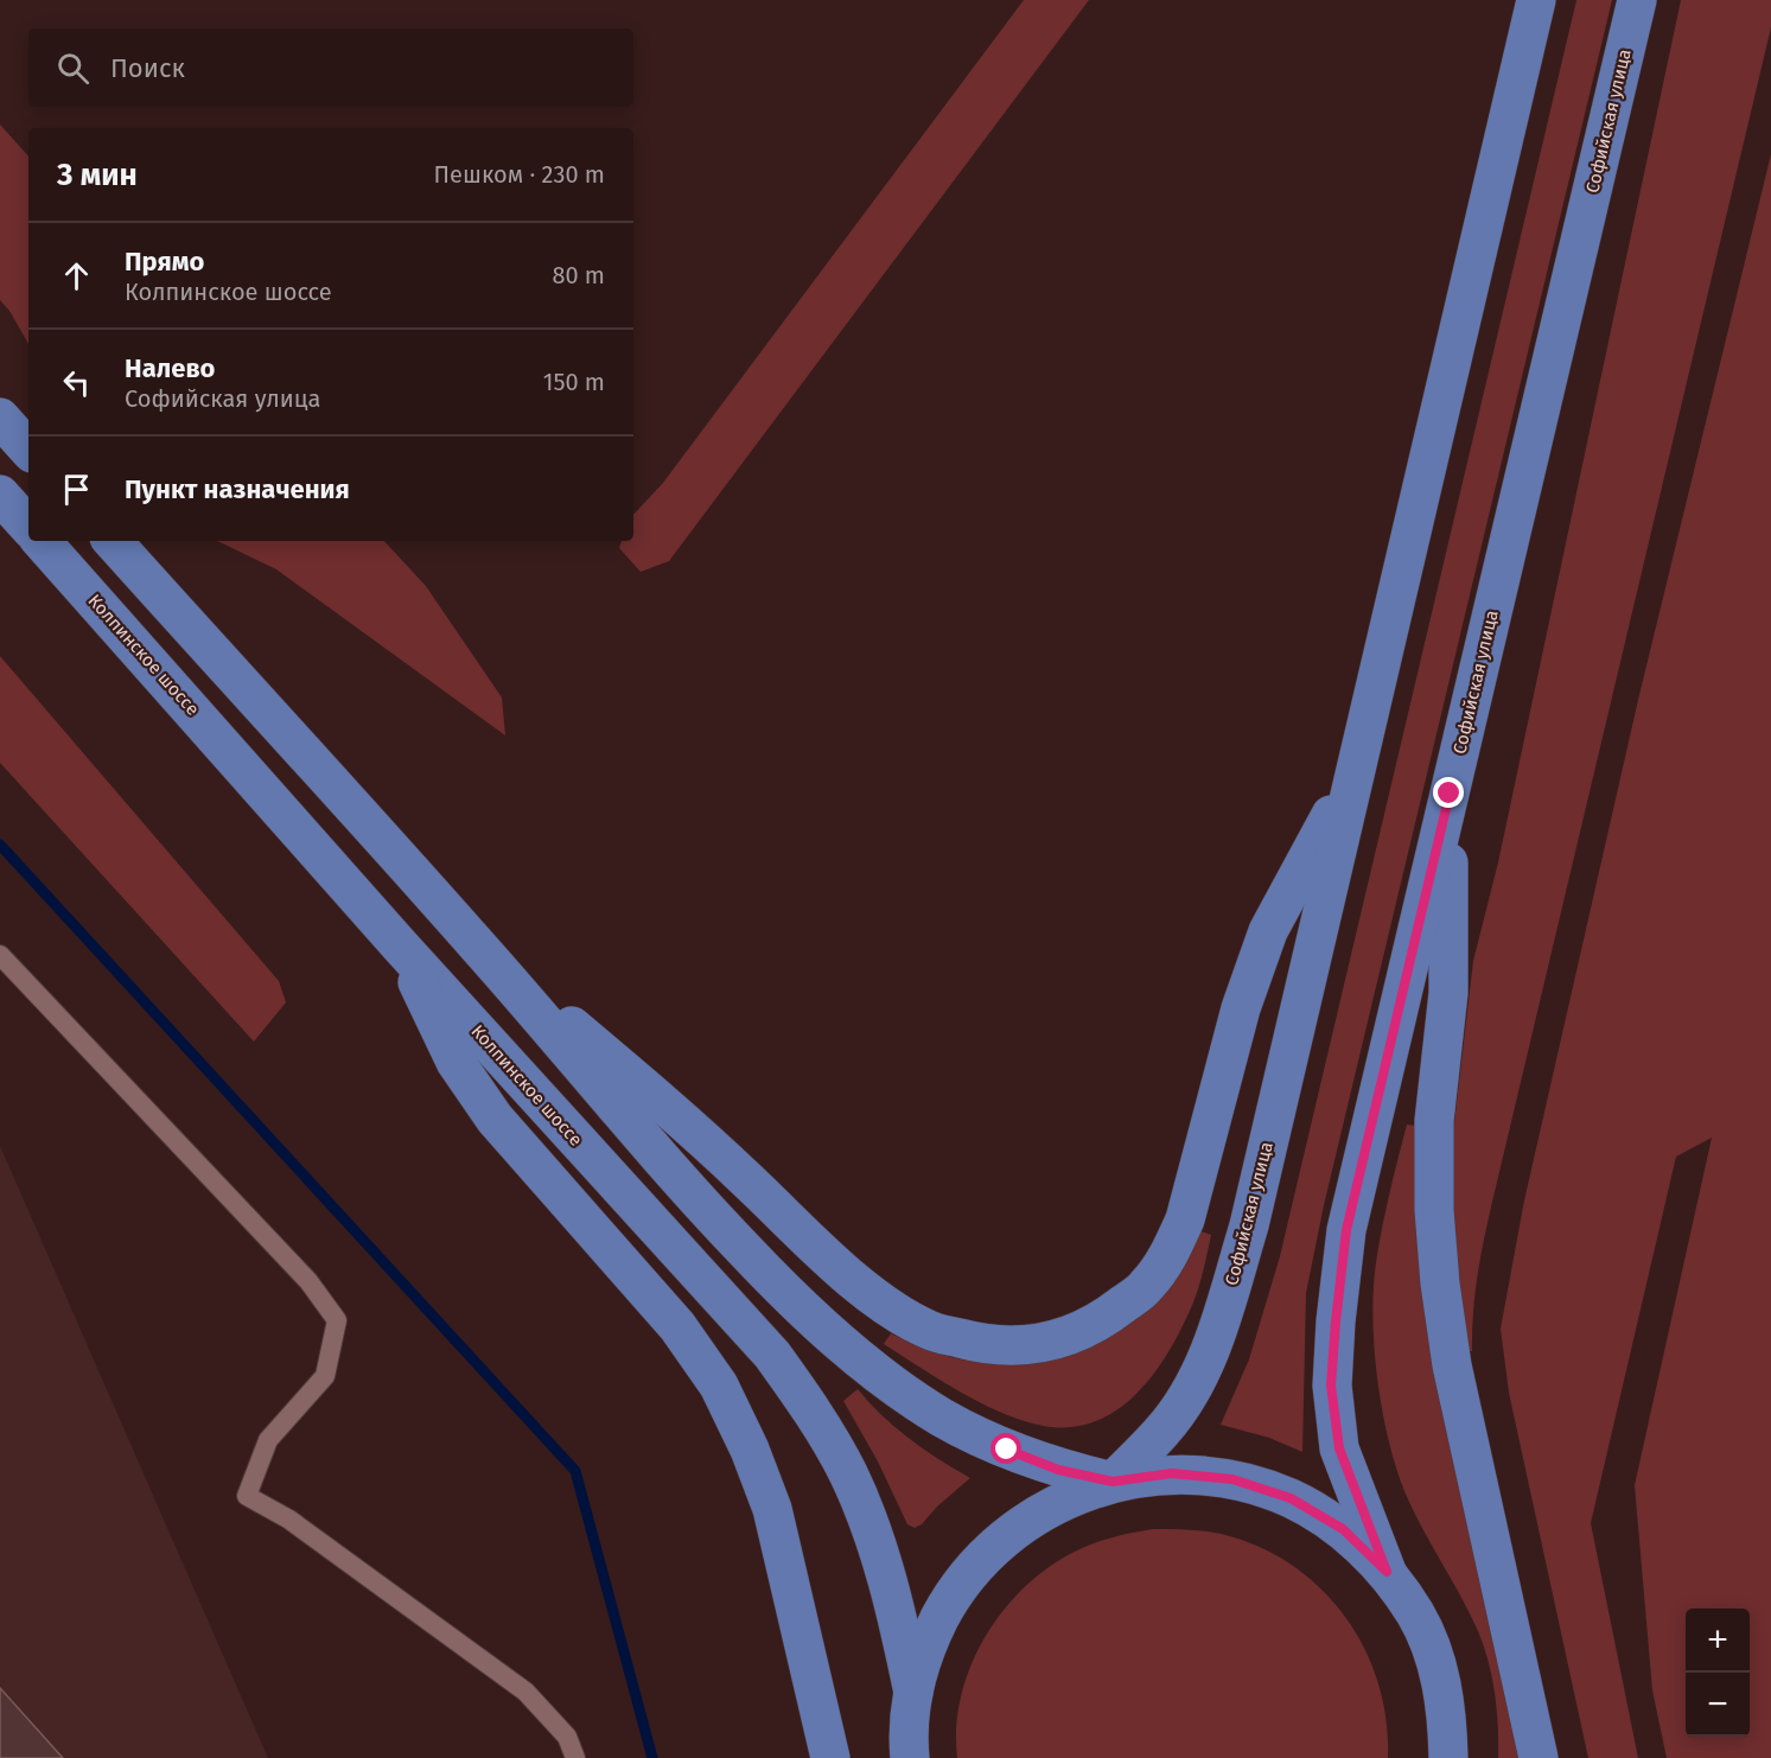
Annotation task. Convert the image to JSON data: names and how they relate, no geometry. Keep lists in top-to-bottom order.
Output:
{
  "streets": {
    "main road": ["Софийская улица", "Колпинское шоссе"]
  },
  "crossings": [
    ["Софийская улица", "Колпинское шоссе"]
  ],
  "page": {
    "search": "Поиск",
    "heading": ["3 мин", "Пешком · 230 m"],
    "list": [
      ["Прямо", "Колпинское шоссе", "80 m"],
      ["Налево", "Софийская улица", "150 m"],
      "Пункт назначения"
    ],
    "map_buttons": ["+", "−"]
  }
}
